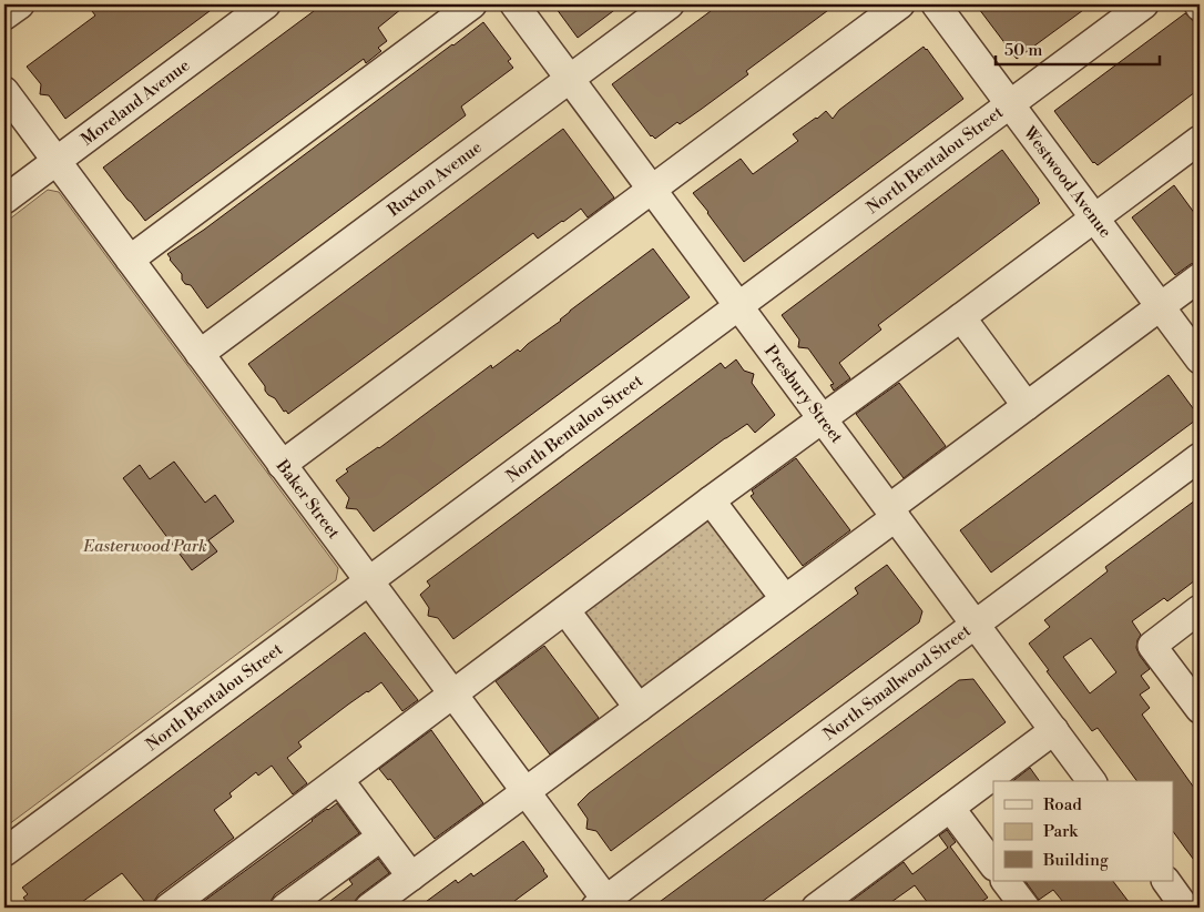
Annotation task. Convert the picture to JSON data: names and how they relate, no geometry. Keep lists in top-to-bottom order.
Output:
{
  "streets": {
    "street": [
      "Moreland Avenue",
      "North Bentalou Street",
      "Ruxton Avenue",
      "Westwood Avenue",
      "Presbury Street",
      "Baker Street",
      "North Smallwood Street"
    ]
  },
  "crossings": [
    ["Moreland Avenue", "Baker Street"],
    ["North Bentalou Street", "Westwood Avenue"],
    ["North Bentalou Street", "Presbury Street"],
    ["North Bentalou Street", "Baker Street"],
    ["Ruxton Avenue", "Presbury Street"],
    ["Ruxton Avenue", "Baker Street"],
    ["Presbury Street", "North Smallwood Street"],
    ["Baker Street", "North Smallwood Street"]
  ],
  "parks": ["Easterwood Park"],
  "legend": ["Road", "Park", "Building"],
  "scale_bar": "50 m"
}
